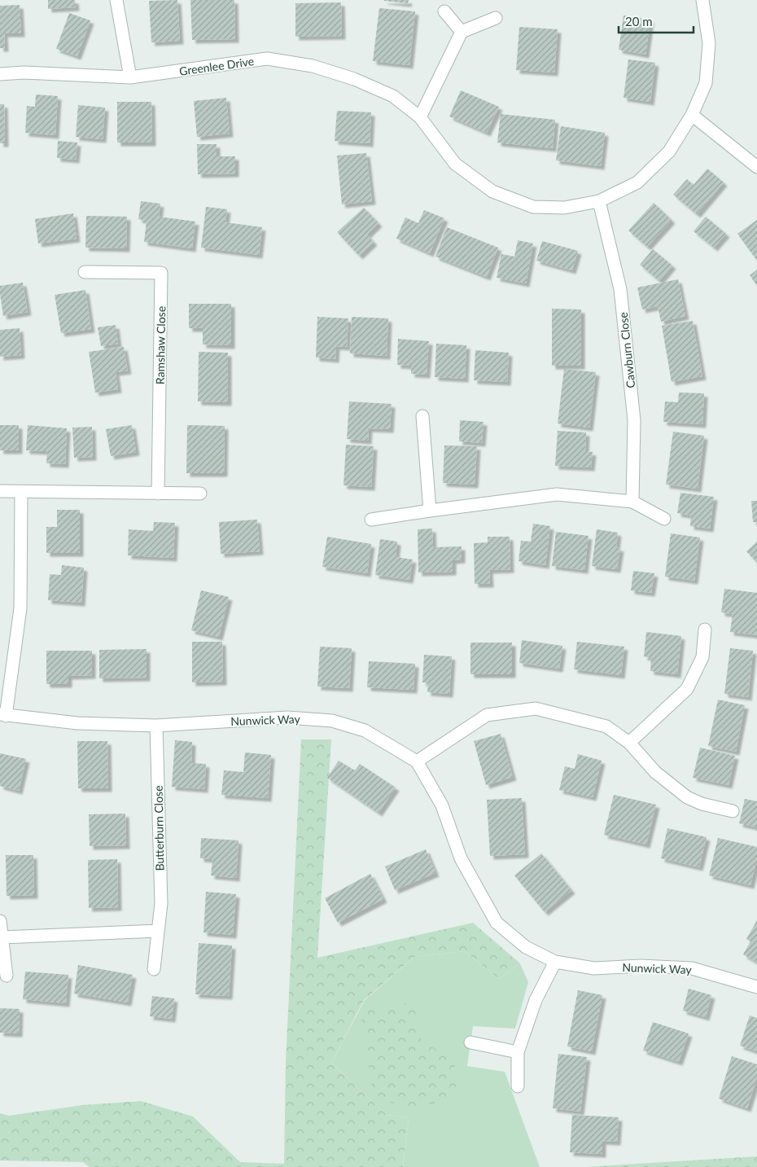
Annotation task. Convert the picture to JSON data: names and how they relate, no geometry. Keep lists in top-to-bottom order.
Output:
{
  "streets": {
    "street": [
      "Greenlee Drive",
      "Ramshaw Close",
      "Cawburn Close",
      "Nunwick Way",
      "Butterburn Close"
    ]
  },
  "crossings": [
    ["Greenlee Drive", "Cawburn Close"],
    ["Nunwick Way", "Butterburn Close"]
  ],
  "scale_bar": "20 m"
}
